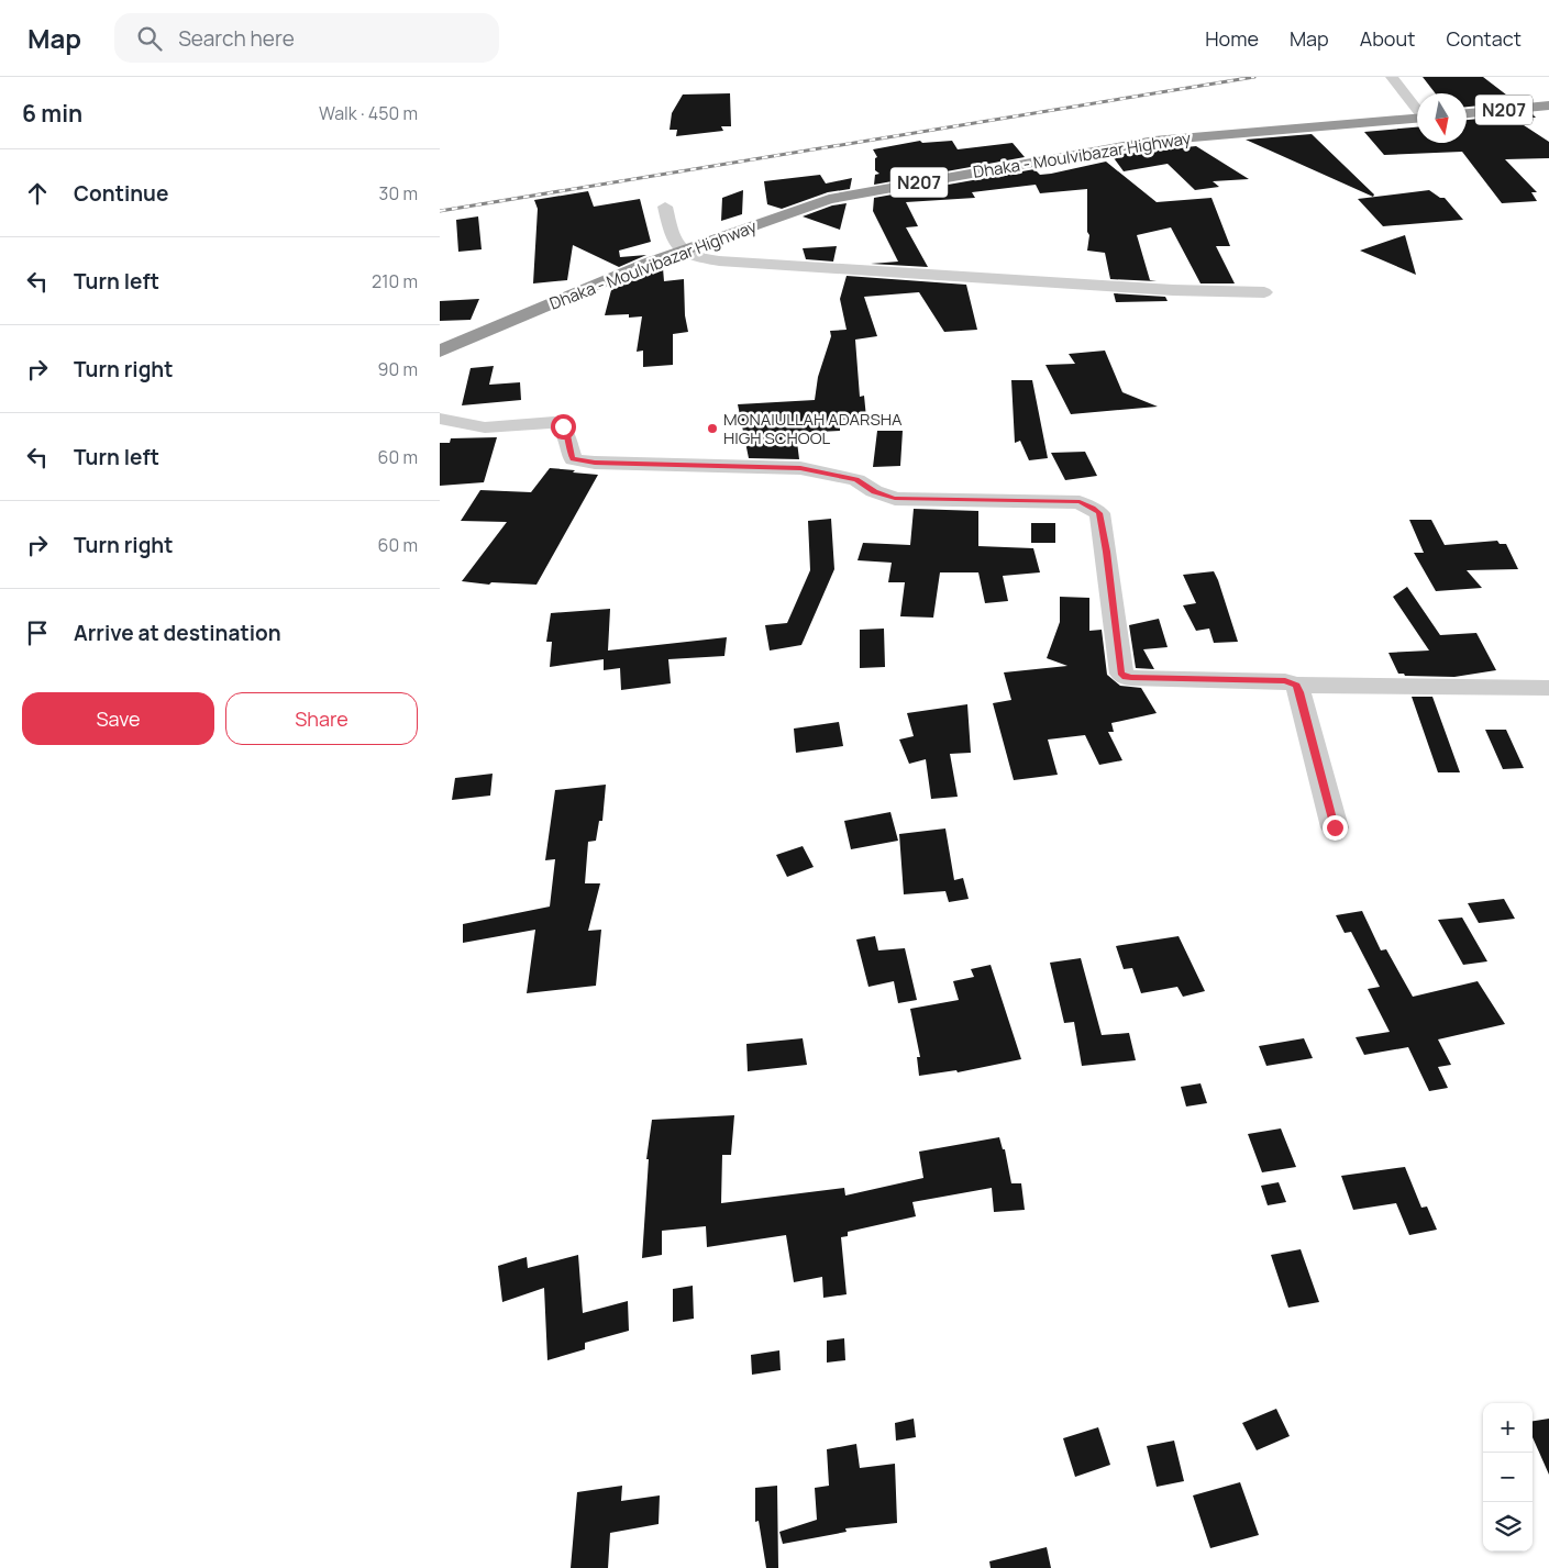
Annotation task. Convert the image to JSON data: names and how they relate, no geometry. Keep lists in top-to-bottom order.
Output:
{
  "streets": {
    "highway": ["N207", "Dhaka - Moulvibazar Highway"]
  },
  "places": ["MONAIULLAH ADARSHA HIGH SCHOOL"],
  "north": "bottom",
  "page": {
    "header": "Map",
    "search": "Search here",
    "nav": [
      "Home",
      "Map",
      "About",
      "Contact"
    ],
    "heading": ["6 min", "Walk · 450 m"],
    "list": [
      ["Continue", "30 m"],
      ["Turn left", "210 m"],
      ["Turn right", "90 m"],
      ["Turn left", "60 m"],
      ["Turn right", "60 m"],
      "Arrive at destination"
    ],
    "buttons": ["Save", "Share"],
    "map_buttons": ["+", "−"]
  }
}
